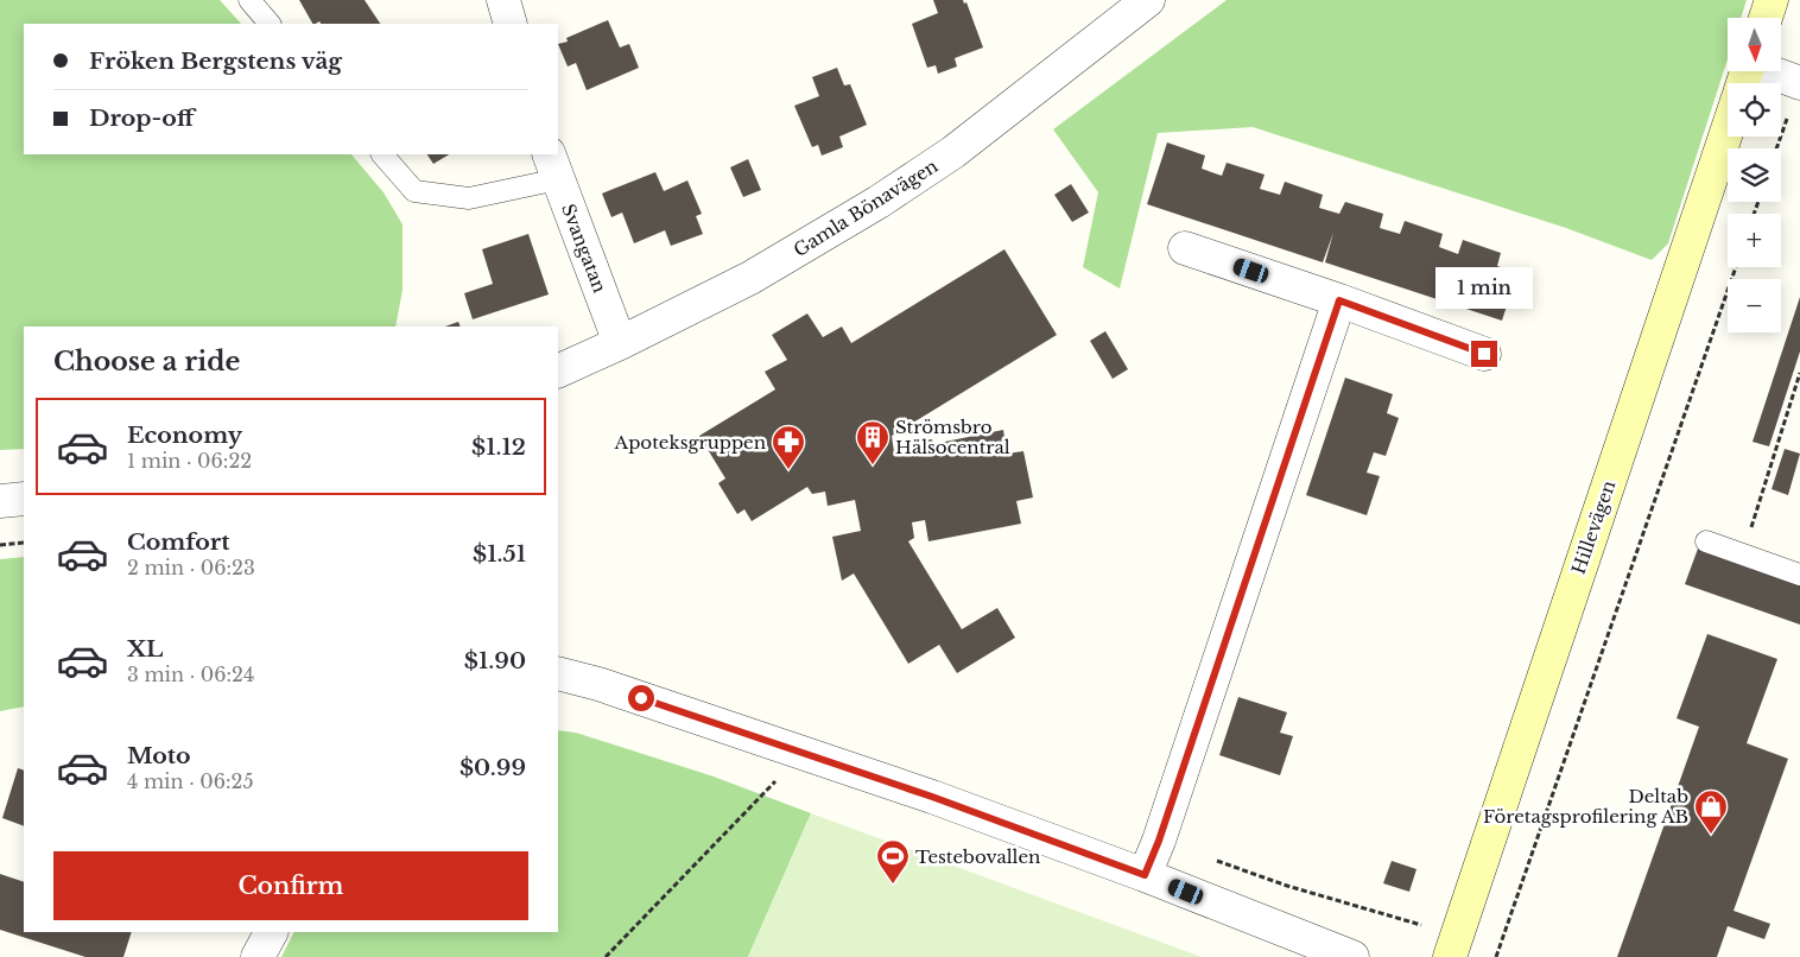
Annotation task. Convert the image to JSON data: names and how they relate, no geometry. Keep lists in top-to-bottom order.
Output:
{
  "streets": {
    "street": ["Gamla Bönavägen", "Svangatan", "Hillevägen"]
  },
  "crossings": [
    ["Gamla Bönavägen", "Svangatan"]
  ],
  "places": {
    "building": ["Strömsbro Hälsocentral"],
    "pharmacy": ["Apoteksgruppen"],
    "shop": ["Deltab Företagsprofilering AB"],
    "sports": ["Testebovallen"]
  },
  "north": "bottom",
  "page": {
    "map_buttons": ["+", "−"],
    "banner": ["Fröken Bergstens väg", "Drop-off"],
    "bubble": "1 min",
    "heading": "Choose a ride",
    "list": [
      {
        "name": "Economy",
        "note": "1 min · 06:22",
        "value": "$1.12"
      },
      {
        "name": "Comfort",
        "note": "2 min · 06:23",
        "value": "$1.51"
      },
      {
        "name": "XL",
        "note": "3 min · 06:24",
        "value": "$1.90"
      },
      {
        "name": "Moto",
        "note": "4 min · 06:25",
        "value": "$0.99"
      }
    ],
    "buttons": "Confirm"
  }
}
